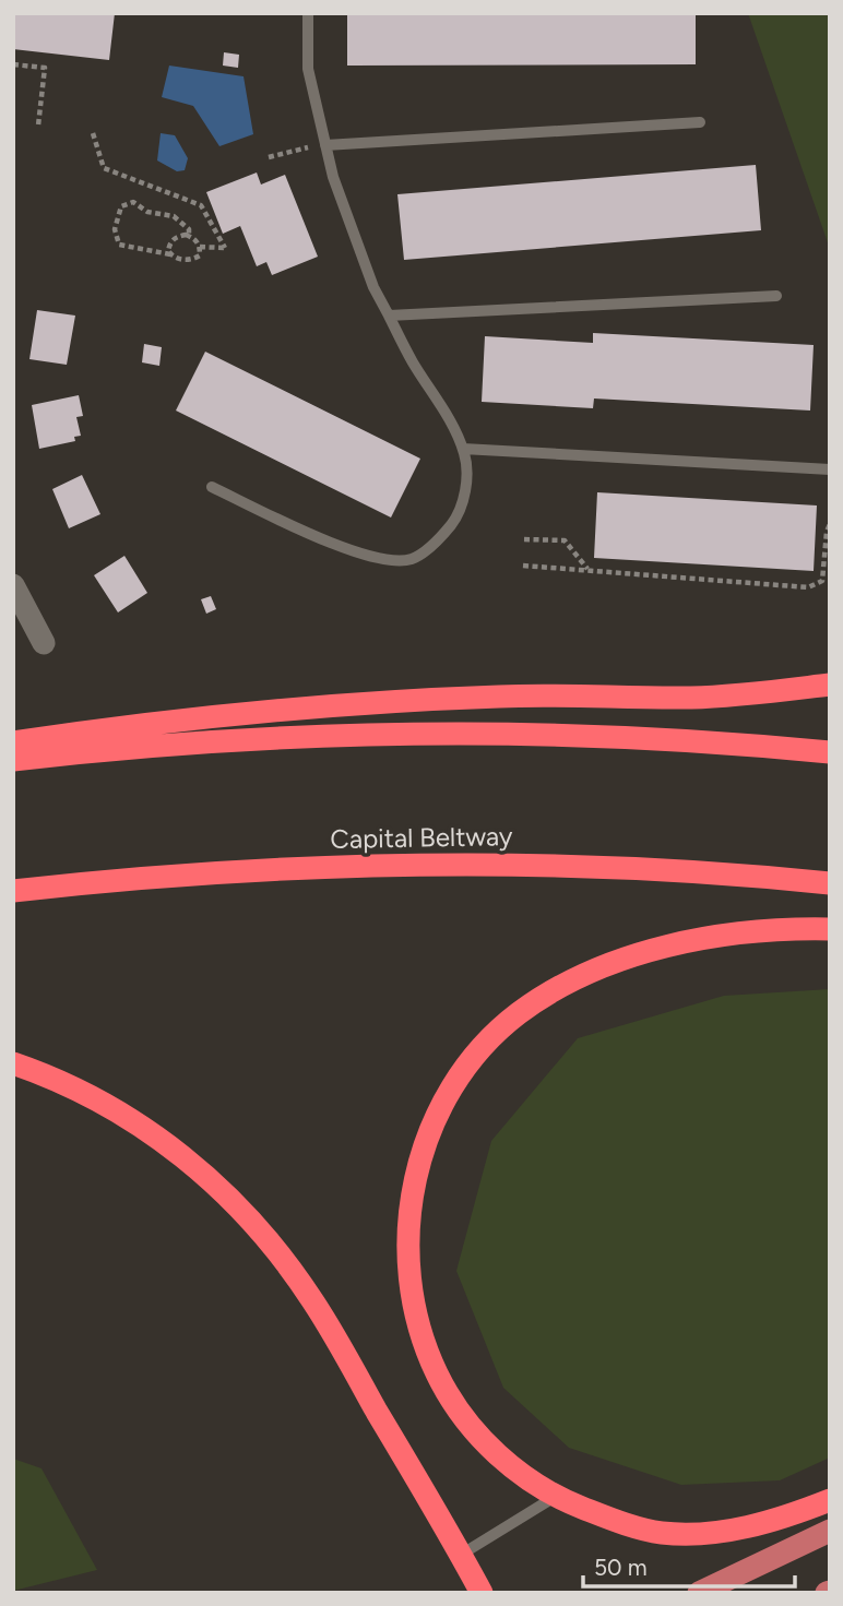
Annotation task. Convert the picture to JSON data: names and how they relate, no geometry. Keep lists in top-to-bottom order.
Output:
{
  "streets": {
    "highway": ["Capital Beltway"]
  },
  "scale_bar": "50 m"
}
